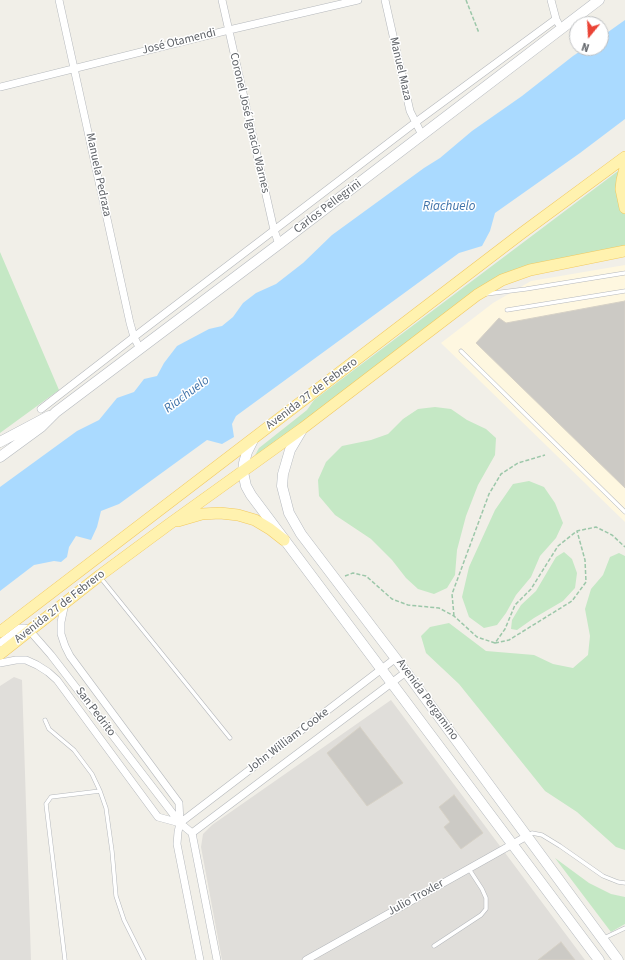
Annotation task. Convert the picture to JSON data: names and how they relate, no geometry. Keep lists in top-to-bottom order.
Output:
{
  "streets": {
    "main road": ["Carlos Pellegrini", "Avenida 27 de Febrero", "Avenida Pergamino"],
    "street": [
      "José Otamendi",
      "Manuel Maza",
      "Coronel José Ignacio Warnes",
      "Manuela Pedraza",
      "San Pedrito",
      "John William Cooke",
      "Julio Troxler"
    ]
  },
  "crossings": [
    ["José Otamendi", "Coronel José Ignacio Warnes"],
    ["José Otamendi", "Manuela Pedraza"],
    ["Manuel Maza", "Carlos Pellegrini"],
    ["Coronel José Ignacio Warnes", "Carlos Pellegrini"],
    ["Manuela Pedraza", "Carlos Pellegrini"],
    ["Avenida 27 de Febrero", "Avenida Pergamino"],
    ["Avenida 27 de Febrero", "San Pedrito"],
    ["Avenida Pergamino", "John William Cooke"],
    ["Avenida Pergamino", "Julio Troxler"],
    ["San Pedrito", "John William Cooke"]
  ],
  "water": ["Riachuelo"],
  "north": "bottom"
}
